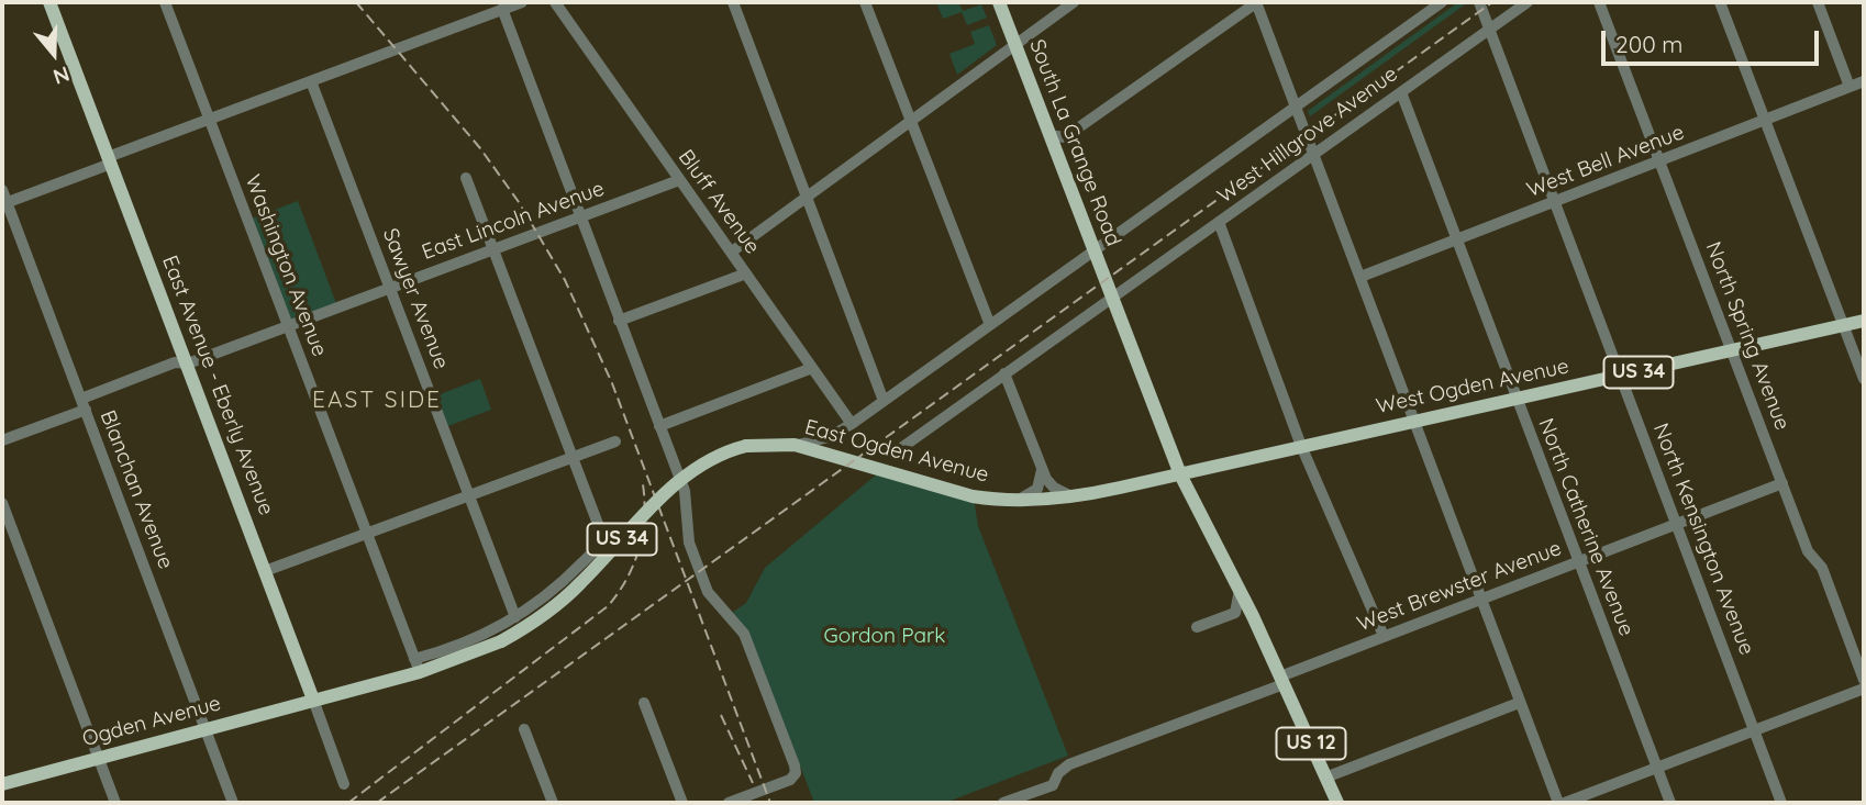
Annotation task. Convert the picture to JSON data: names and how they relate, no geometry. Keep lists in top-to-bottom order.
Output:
{
  "streets": {
    "main road": [
      "South La Grange Road",
      "US 34",
      "East Avenue - Eberly Avenue",
      "West Ogden Avenue",
      "East Ogden Avenue",
      "Ogden Avenue",
      "US 12"
    ],
    "street": [
      "West Hillgrove Avenue",
      "West Bell Avenue",
      "Bluff Avenue",
      "East Lincoln Avenue",
      "Washington Avenue",
      "Sawyer Avenue",
      "North Spring Avenue",
      "Blanchan Avenue",
      "North Catherine Avenue",
      "North Kensington Avenue",
      "West Brewster Avenue"
    ]
  },
  "crossings": [
    ["West Hillgrove Avenue", "South La Grange Road"],
    ["West Hillgrove Avenue", "North Catherine Avenue"],
    ["West Hillgrove Avenue", "North Kensington Avenue"],
    ["West Hillgrove Avenue", "US 12"],
    ["South La Grange Road", "US 12"],
    ["West Bell Avenue", "North Spring Avenue"],
    ["West Bell Avenue", "North Catherine Avenue"],
    ["West Bell Avenue", "North Kensington Avenue"],
    ["Bluff Avenue", "East Lincoln Avenue"],
    ["East Lincoln Avenue", "Washington Avenue"],
    ["East Lincoln Avenue", "Sawyer Avenue"],
    ["East Lincoln Avenue", "East Avenue - Eberly Avenue"],
    ["East Lincoln Avenue", "Blanchan Avenue"],
    ["Washington Avenue", "East Ogden Avenue"],
    ["North Spring Avenue", "West Ogden Avenue"],
    ["North Spring Avenue", "West Brewster Avenue"],
    ["East Avenue - Eberly Avenue", "East Ogden Avenue"],
    ["East Avenue - Eberly Avenue", "Ogden Avenue"],
    ["West Ogden Avenue", "East Ogden Avenue"],
    ["West Ogden Avenue", "North Catherine Avenue"],
    ["West Ogden Avenue", "North Kensington Avenue"],
    ["West Ogden Avenue", "US 12"],
    ["East Ogden Avenue", "Ogden Avenue"],
    ["East Ogden Avenue", "US 12"],
    ["Blanchan Avenue", "Ogden Avenue"],
    ["North Catherine Avenue", "West Brewster Avenue"],
    ["North Kensington Avenue", "West Brewster Avenue"],
    ["West Brewster Avenue", "US 12"]
  ],
  "districts": ["EAST SIDE"],
  "parks": ["Gordon Park"],
  "scale_bar": "200 m",
  "north": "bottom"
}
